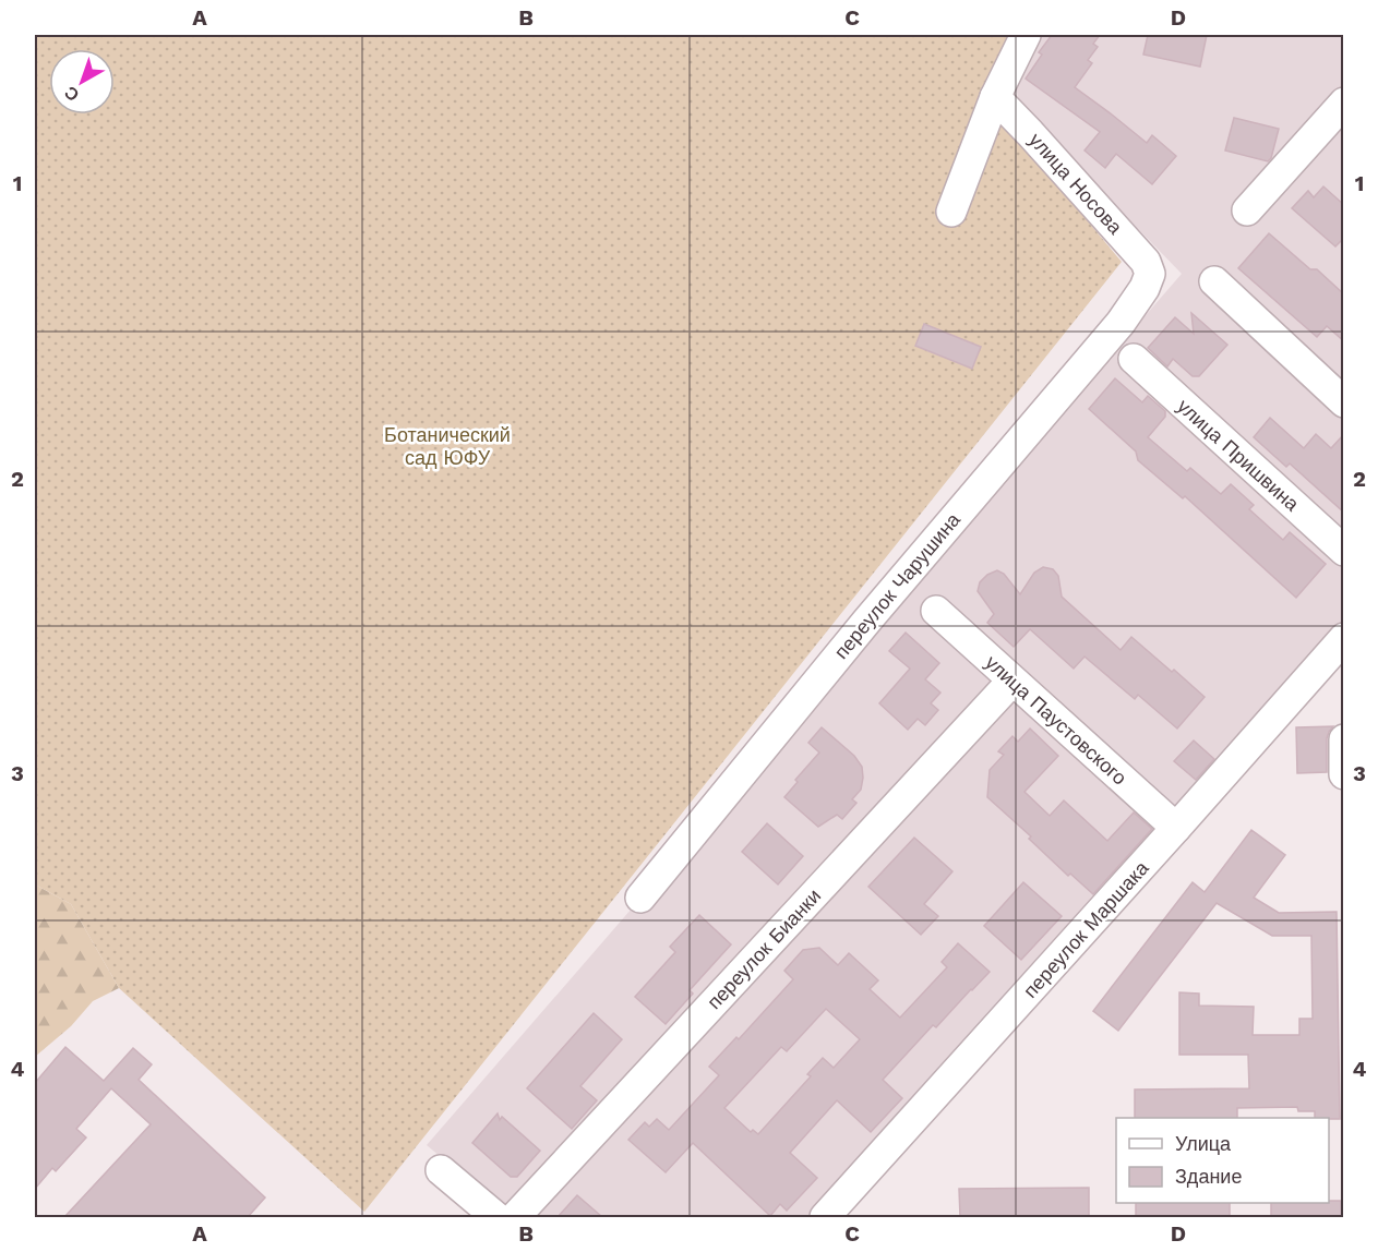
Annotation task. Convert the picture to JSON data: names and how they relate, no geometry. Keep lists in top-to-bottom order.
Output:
{
  "streets": {
    "street": [
      "улица Носова",
      "улица Пришвина",
      "переулок Чарушина",
      "улица Паустовского",
      "переулок Маршака",
      "переулок Бианки"
    ]
  },
  "crossings": [
    ["улица Носова", "переулок Чарушина"],
    ["улица Паустовского", "переулок Маршака"],
    ["улица Паустовского", "переулок Бианки"]
  ],
  "parks": ["Ботанический сад ЮФУ"],
  "legend": ["Улица", "Здание"],
  "north": "bottom left",
  "grid": {
    "columns": [
      "A",
      "B",
      "C",
      "D"
    ],
    "rows": [
      "1",
      "2",
      "3",
      "4"
    ]
  }
}
